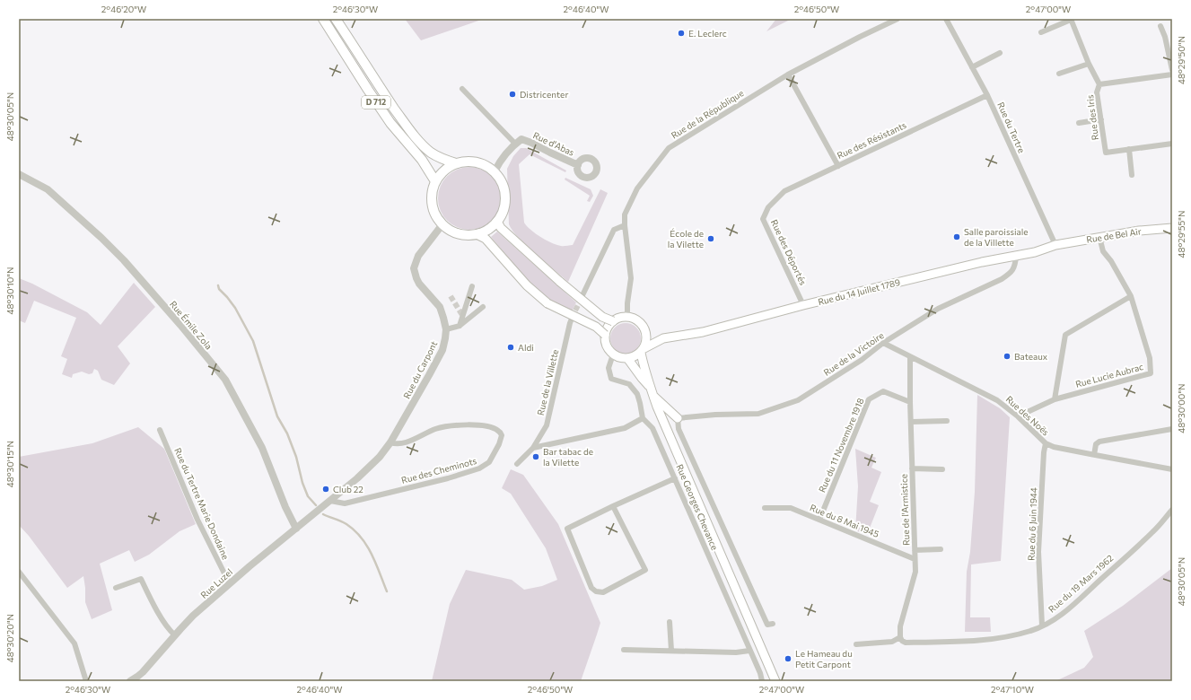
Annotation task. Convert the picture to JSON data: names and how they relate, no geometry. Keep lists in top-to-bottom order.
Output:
{
  "streets": {
    "main road": ["D 712", "Rue de Bel Air", "Rue du 14 Juillet 1789"],
    "street": [
      "Rue de la République",
      "Rue des Iris",
      "Rue du Tertre",
      "Rue des Résistants",
      "Rue d'Abas",
      "Rue des Déportés",
      "Rue Émile Zola",
      "Rue de la Victoire",
      "Rue du Carpont",
      "Rue Lucie Aubrac",
      "Rue de la Villette",
      "Rue des Noës",
      "Rue du 11 Novembre 1918",
      "Rue des Cheminots",
      "Rue du Tertre Marie Dondaine",
      "Rue Georges Chevance",
      "Rue de l'Armistice",
      "Rue du 8 Mai 1945",
      "Rue du 6 Juin 1944",
      "Rue Luzel",
      "Rue du 19 Mars 1962"
    ]
  },
  "crossings": [
    ["D 712", "Rue du Carpont"],
    ["Rue de la République", "Rue du 14 Juillet 1789"],
    ["Rue du Tertre", "Rue des Résistants"],
    ["Rue du Tertre", "Rue de Bel Air"],
    ["Rue du Tertre", "Rue du 14 Juillet 1789"],
    ["Rue des Résistants", "Rue des Déportés"],
    ["Rue de Bel Air", "Rue du 14 Juillet 1789"],
    ["Rue des Déportés", "Rue du 14 Juillet 1789"],
    ["Rue du 14 Juillet 1789", "Rue de la Victoire"],
    ["Rue Émile Zola", "Rue Luzel"],
    ["Rue de la Victoire", "Rue des Noës"],
    ["Rue de la Victoire", "Rue Georges Chevance"],
    ["Rue du Carpont", "Rue des Cheminots"],
    ["Rue du Carpont", "Rue Luzel"],
    ["Rue Lucie Aubrac", "Rue des Noës"],
    ["Rue des Noës", "Rue de l'Armistice"],
    ["Rue des Noës", "Rue du 6 Juin 1944"],
    ["Rue du 11 Novembre 1918", "Rue de l'Armistice"],
    ["Rue du 11 Novembre 1918", "Rue du 8 Mai 1945"],
    ["Rue du Tertre Marie Dondaine", "Rue Luzel"],
    ["Rue de l'Armistice", "Rue du 8 Mai 1945"],
    ["Rue de l'Armistice", "Rue du 19 Mars 1962"],
    ["Rue du 6 Juin 1944", "Rue du 19 Mars 1962"]
  ],
  "places": [
    "E. Leclerc",
    "Districenter",
    "Salle paroissiale de la Villette",
    "École de la Vilette",
    "Aldi",
    "Bateaux",
    "Bar tabac de la Vilette",
    "Club 22",
    "Le Hameau du Petit Carpont"
  ],
  "coordinates": [
    "2°46'20\"W",
    "2°46'30\"W",
    "2°46'40\"W",
    "2°46'50\"W",
    "2°47'00\"W",
    "48°29'50\"N",
    "48°30'05\"N",
    "48°29'55\"N",
    "48°30'10\"N",
    "48°30'00\"N",
    "48°30'15\"N",
    "48°30'20\"N",
    "2°47'10\"W"
  ]
}
